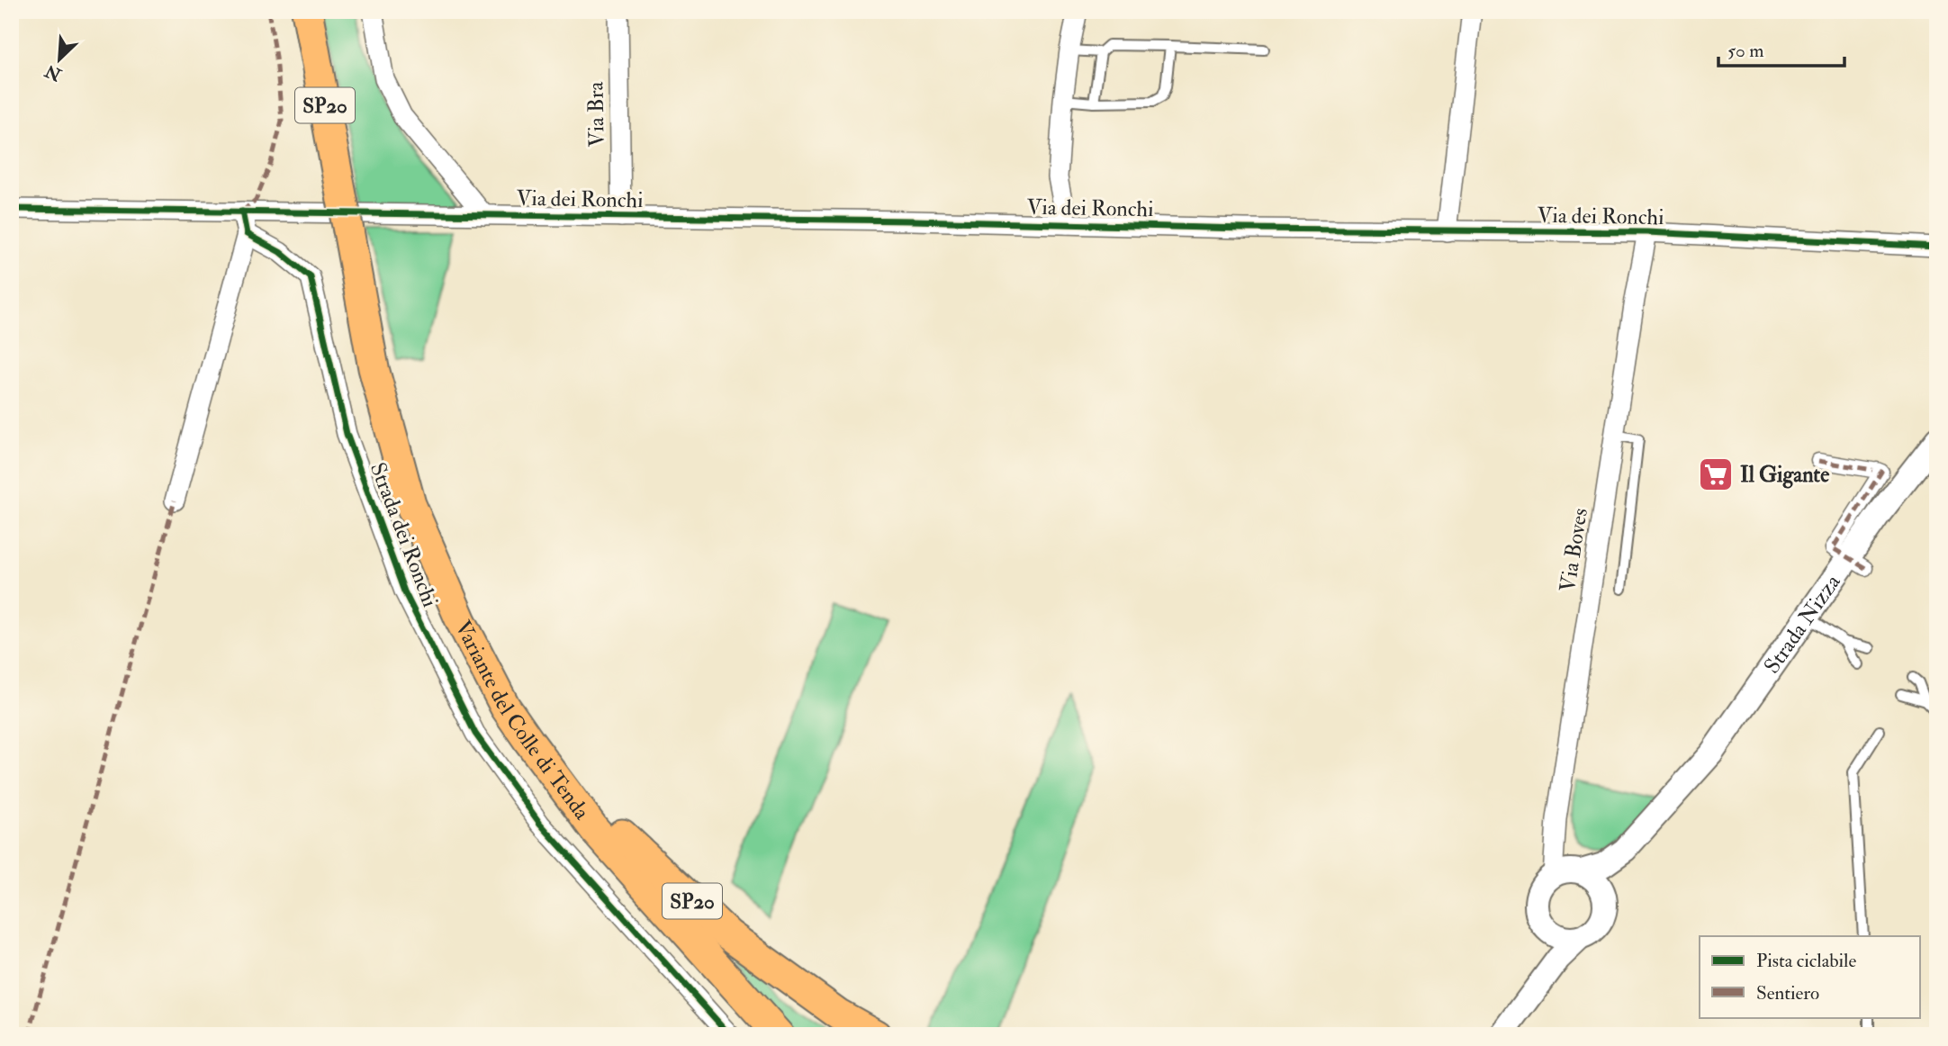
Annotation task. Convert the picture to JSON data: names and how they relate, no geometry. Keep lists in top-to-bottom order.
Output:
{
  "streets": {
    "main road": ["SP20", "Variante del Colle di Tenda"],
    "street": [
      "Via Bra",
      "Via dei Ronchi",
      "Strada dei Ronchi",
      "Via Boves",
      "Strada Nizza"
    ]
  },
  "crossings": [
    ["SP20", "Variante del Colle di Tenda"],
    ["Via Bra", "Via dei Ronchi"],
    ["Via dei Ronchi", "Via Boves"],
    ["Via Boves", "Strada Nizza"]
  ],
  "places": {
    "supermarket": ["Il Gigante"]
  },
  "legend": ["Pista ciclabile", "Sentiero"],
  "scale_bar": "50 m",
  "north": "bottom left"
}
